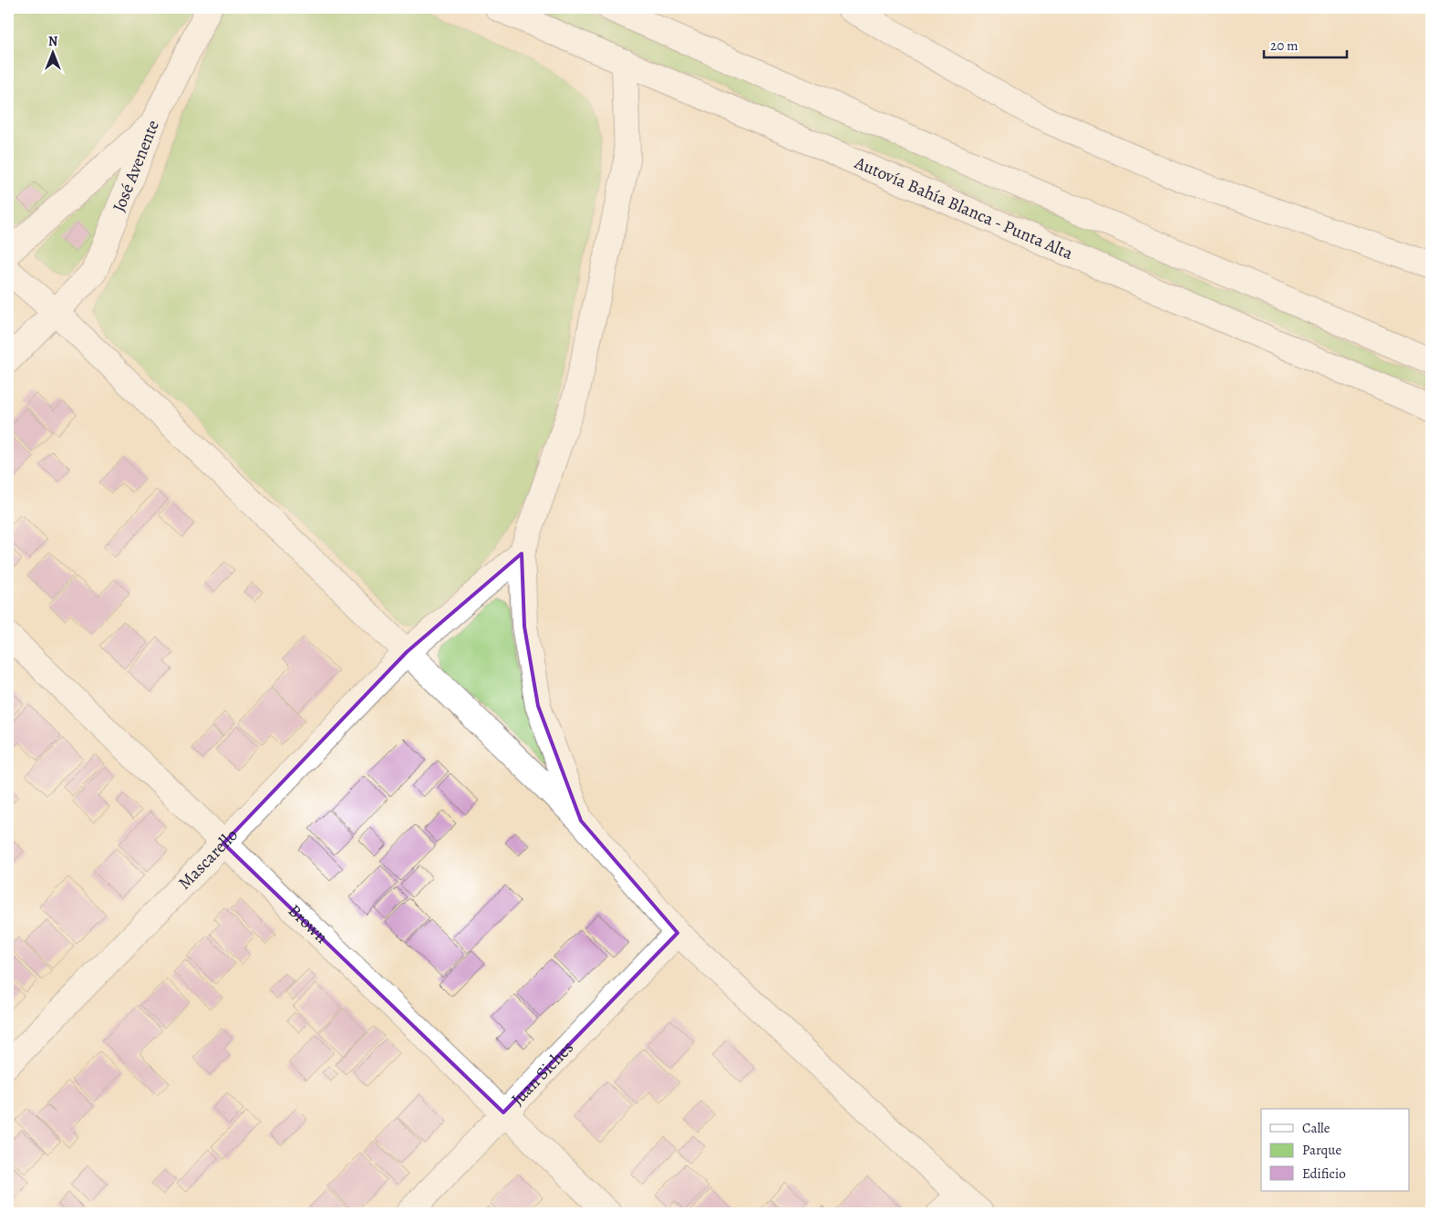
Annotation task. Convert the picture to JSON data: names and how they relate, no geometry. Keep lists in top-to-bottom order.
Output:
{
  "streets": {
    "street": [
      "José Avenente",
      "Autovía Bahía Blanca - Punta Alta",
      "Mascarello",
      "Brown",
      "Juan Siches"
    ]
  },
  "crossings": [
    ["Mascarello", "Brown"],
    ["Brown", "Juan Siches"]
  ],
  "legend": ["Calle", "Parque", "Edificio"],
  "scale_bar": "20 m",
  "north": "top"
}
